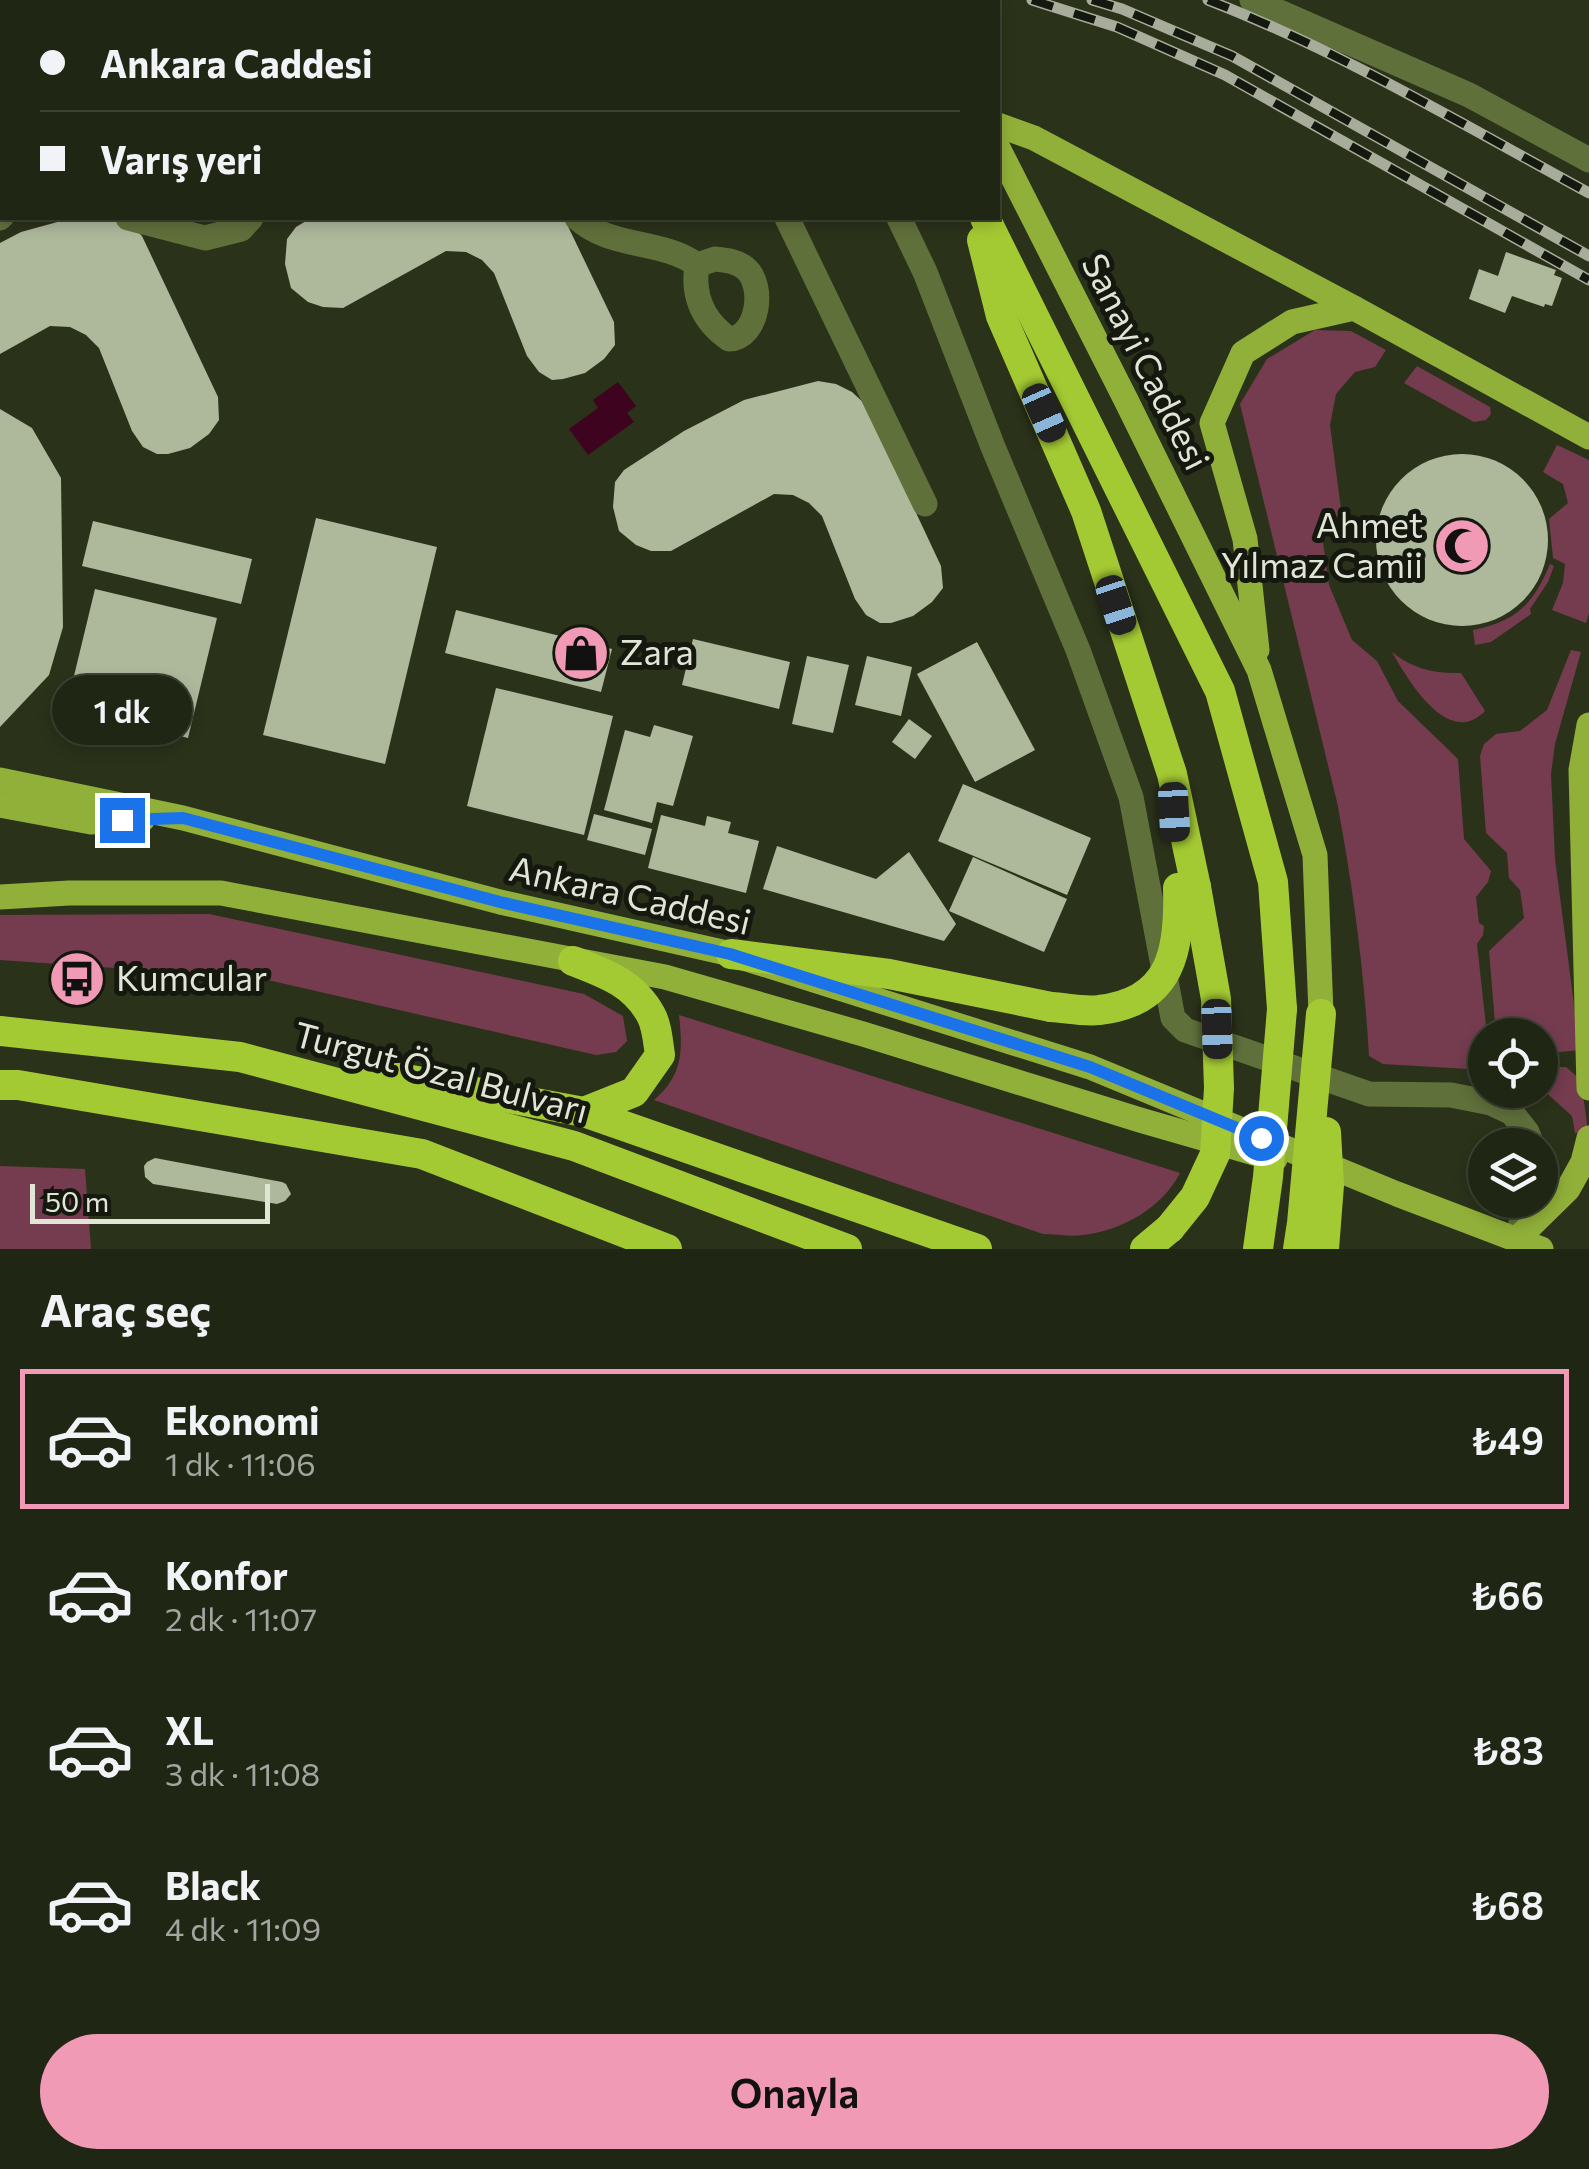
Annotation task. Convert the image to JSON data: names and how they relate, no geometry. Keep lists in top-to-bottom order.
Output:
{
  "streets": {
    "highway": ["Turgut Özal Bulvarı"],
    "main road": ["Sanayi Caddesi", "Ankara Caddesi"]
  },
  "places": {
    "mosque": ["Ahmet Yılmaz Camii"],
    "shop": ["Zara"],
    "bus stop": ["Kumcular"]
  },
  "scale_bar": "50 m",
  "page": {
    "banner": ["Ankara Caddesi", "Varış yeri"],
    "bubble": "1 dk",
    "scale": "50 m",
    "heading": "Araç seç",
    "list": [
      {
        "name": "Ekonomi",
        "note": "1 dk · 11:06",
        "value": "₺49"
      },
      {
        "name": "Konfor",
        "note": "2 dk · 11:07",
        "value": "₺66"
      },
      {
        "name": "XL",
        "note": "3 dk · 11:08",
        "value": "₺83"
      },
      {
        "name": "Black",
        "note": "4 dk · 11:09",
        "value": "₺68"
      }
    ],
    "buttons": "Onayla"
  }
}
